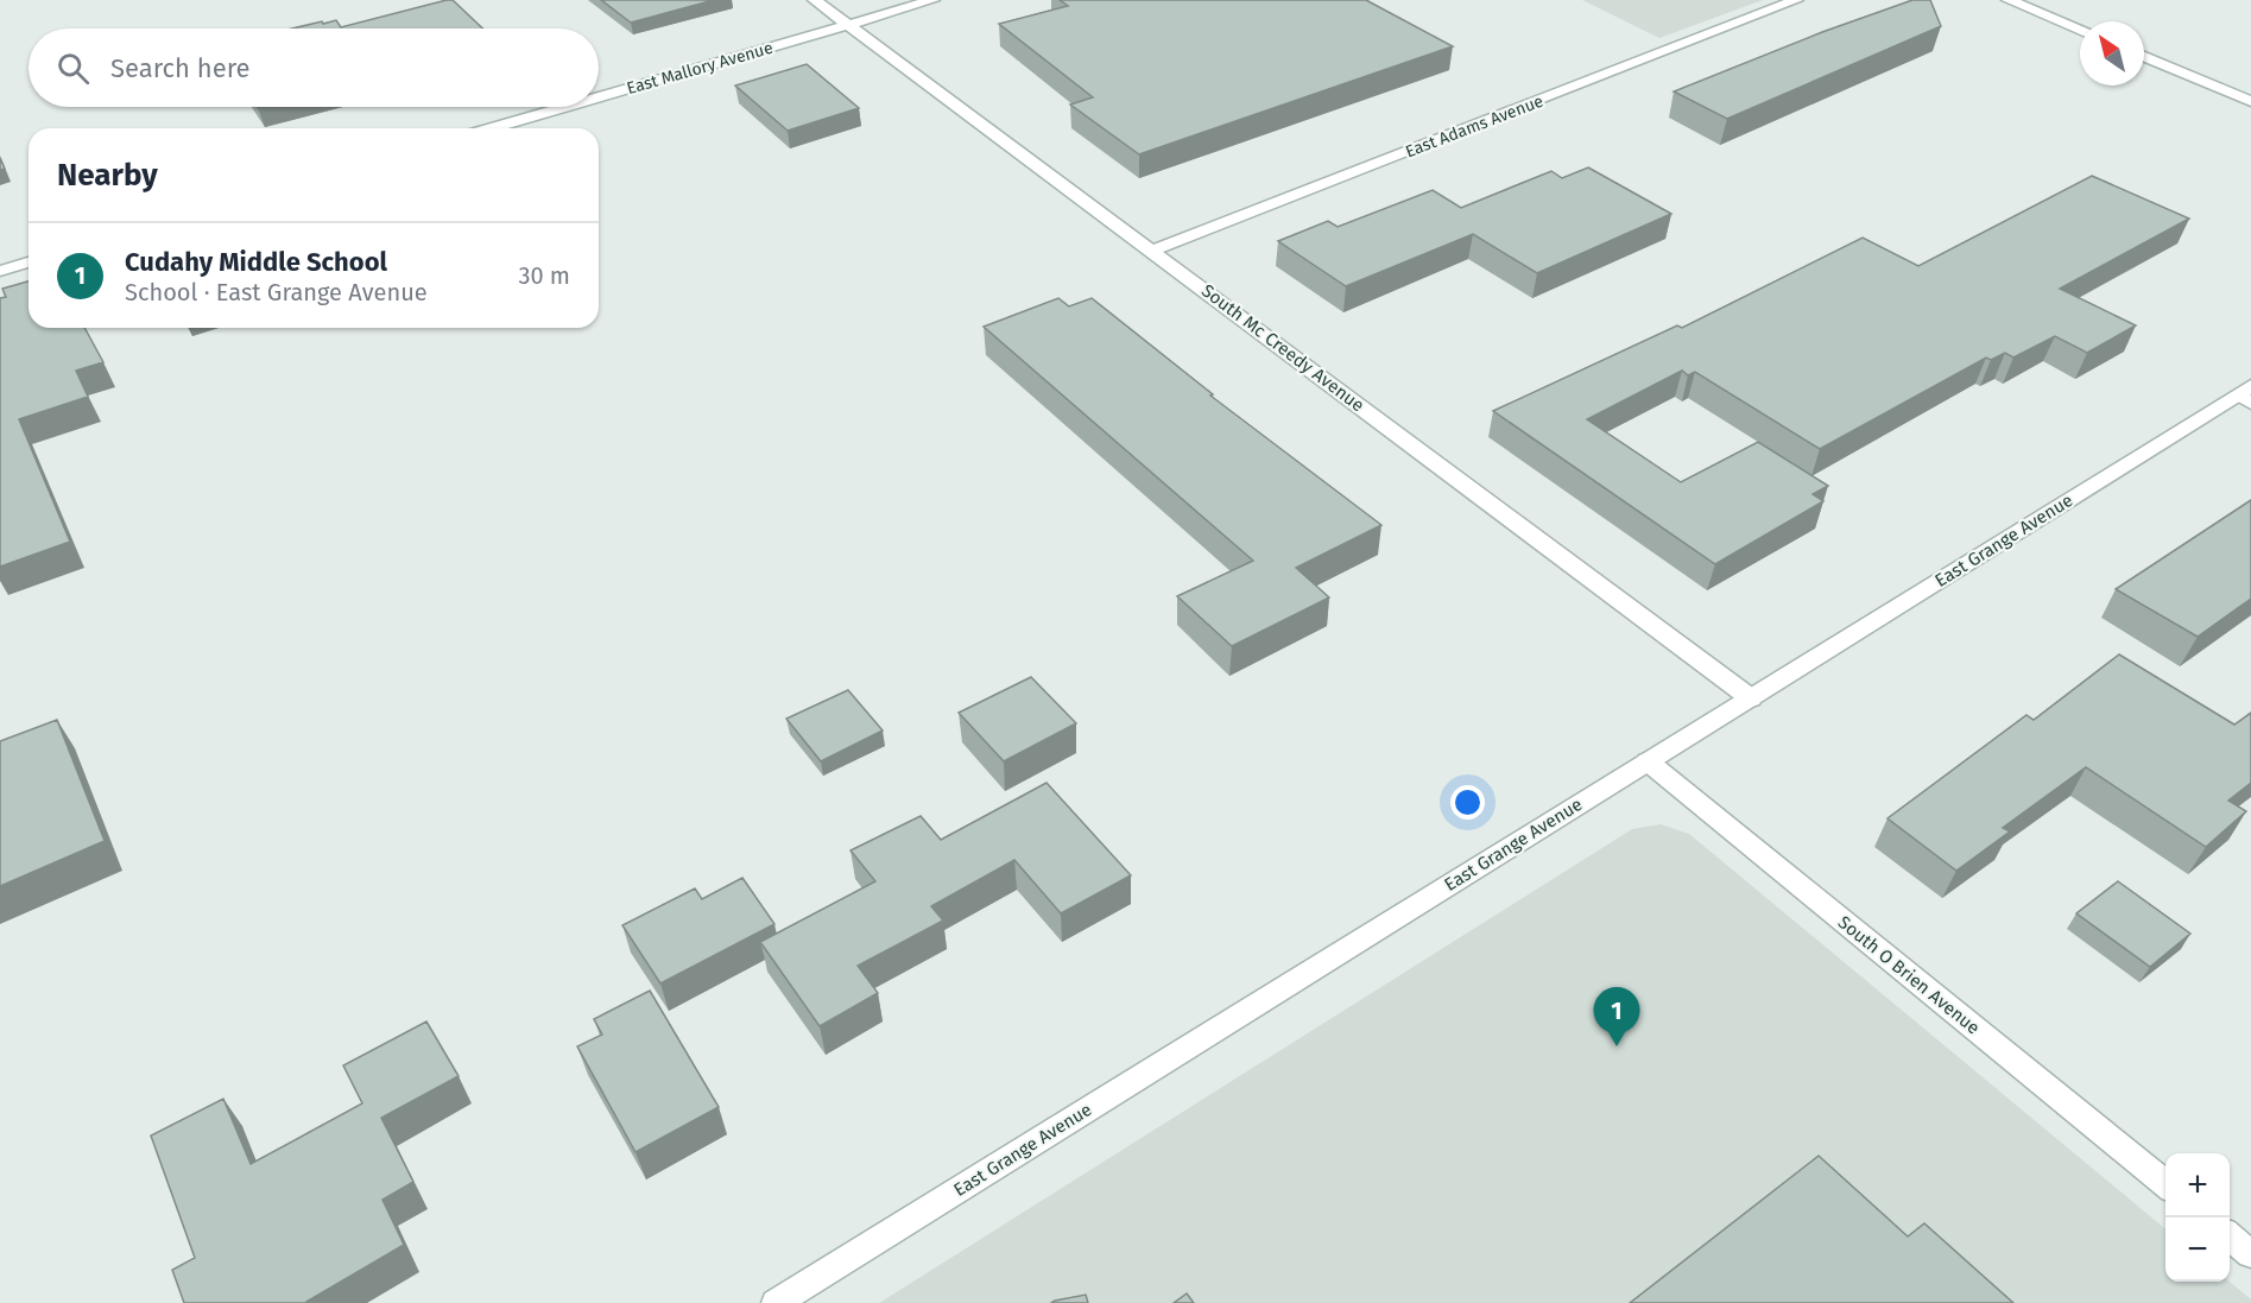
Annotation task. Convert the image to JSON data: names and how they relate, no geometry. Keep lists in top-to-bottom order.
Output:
{
  "streets": {
    "street": [
      "East Mallory Avenue",
      "East Adams Avenue",
      "South Mc Creedy Avenue",
      "East Grange Avenue",
      "South O Brien Avenue"
    ]
  },
  "crossings": [
    ["East Mallory Avenue", "South Mc Creedy Avenue"],
    ["East Adams Avenue", "South Mc Creedy Avenue"],
    ["South Mc Creedy Avenue", "East Grange Avenue"],
    ["East Grange Avenue", "South O Brien Avenue"]
  ],
  "north": "top left",
  "page": {
    "search": "Search here",
    "heading": "Nearby",
    "list": [
      {
        "mark": "1",
        "name": "Cudahy Middle School",
        "note": "School · East Grange Avenue",
        "value": "30 m"
      }
    ],
    "pins": "1",
    "map_buttons": ["+", "−"]
  }
}
